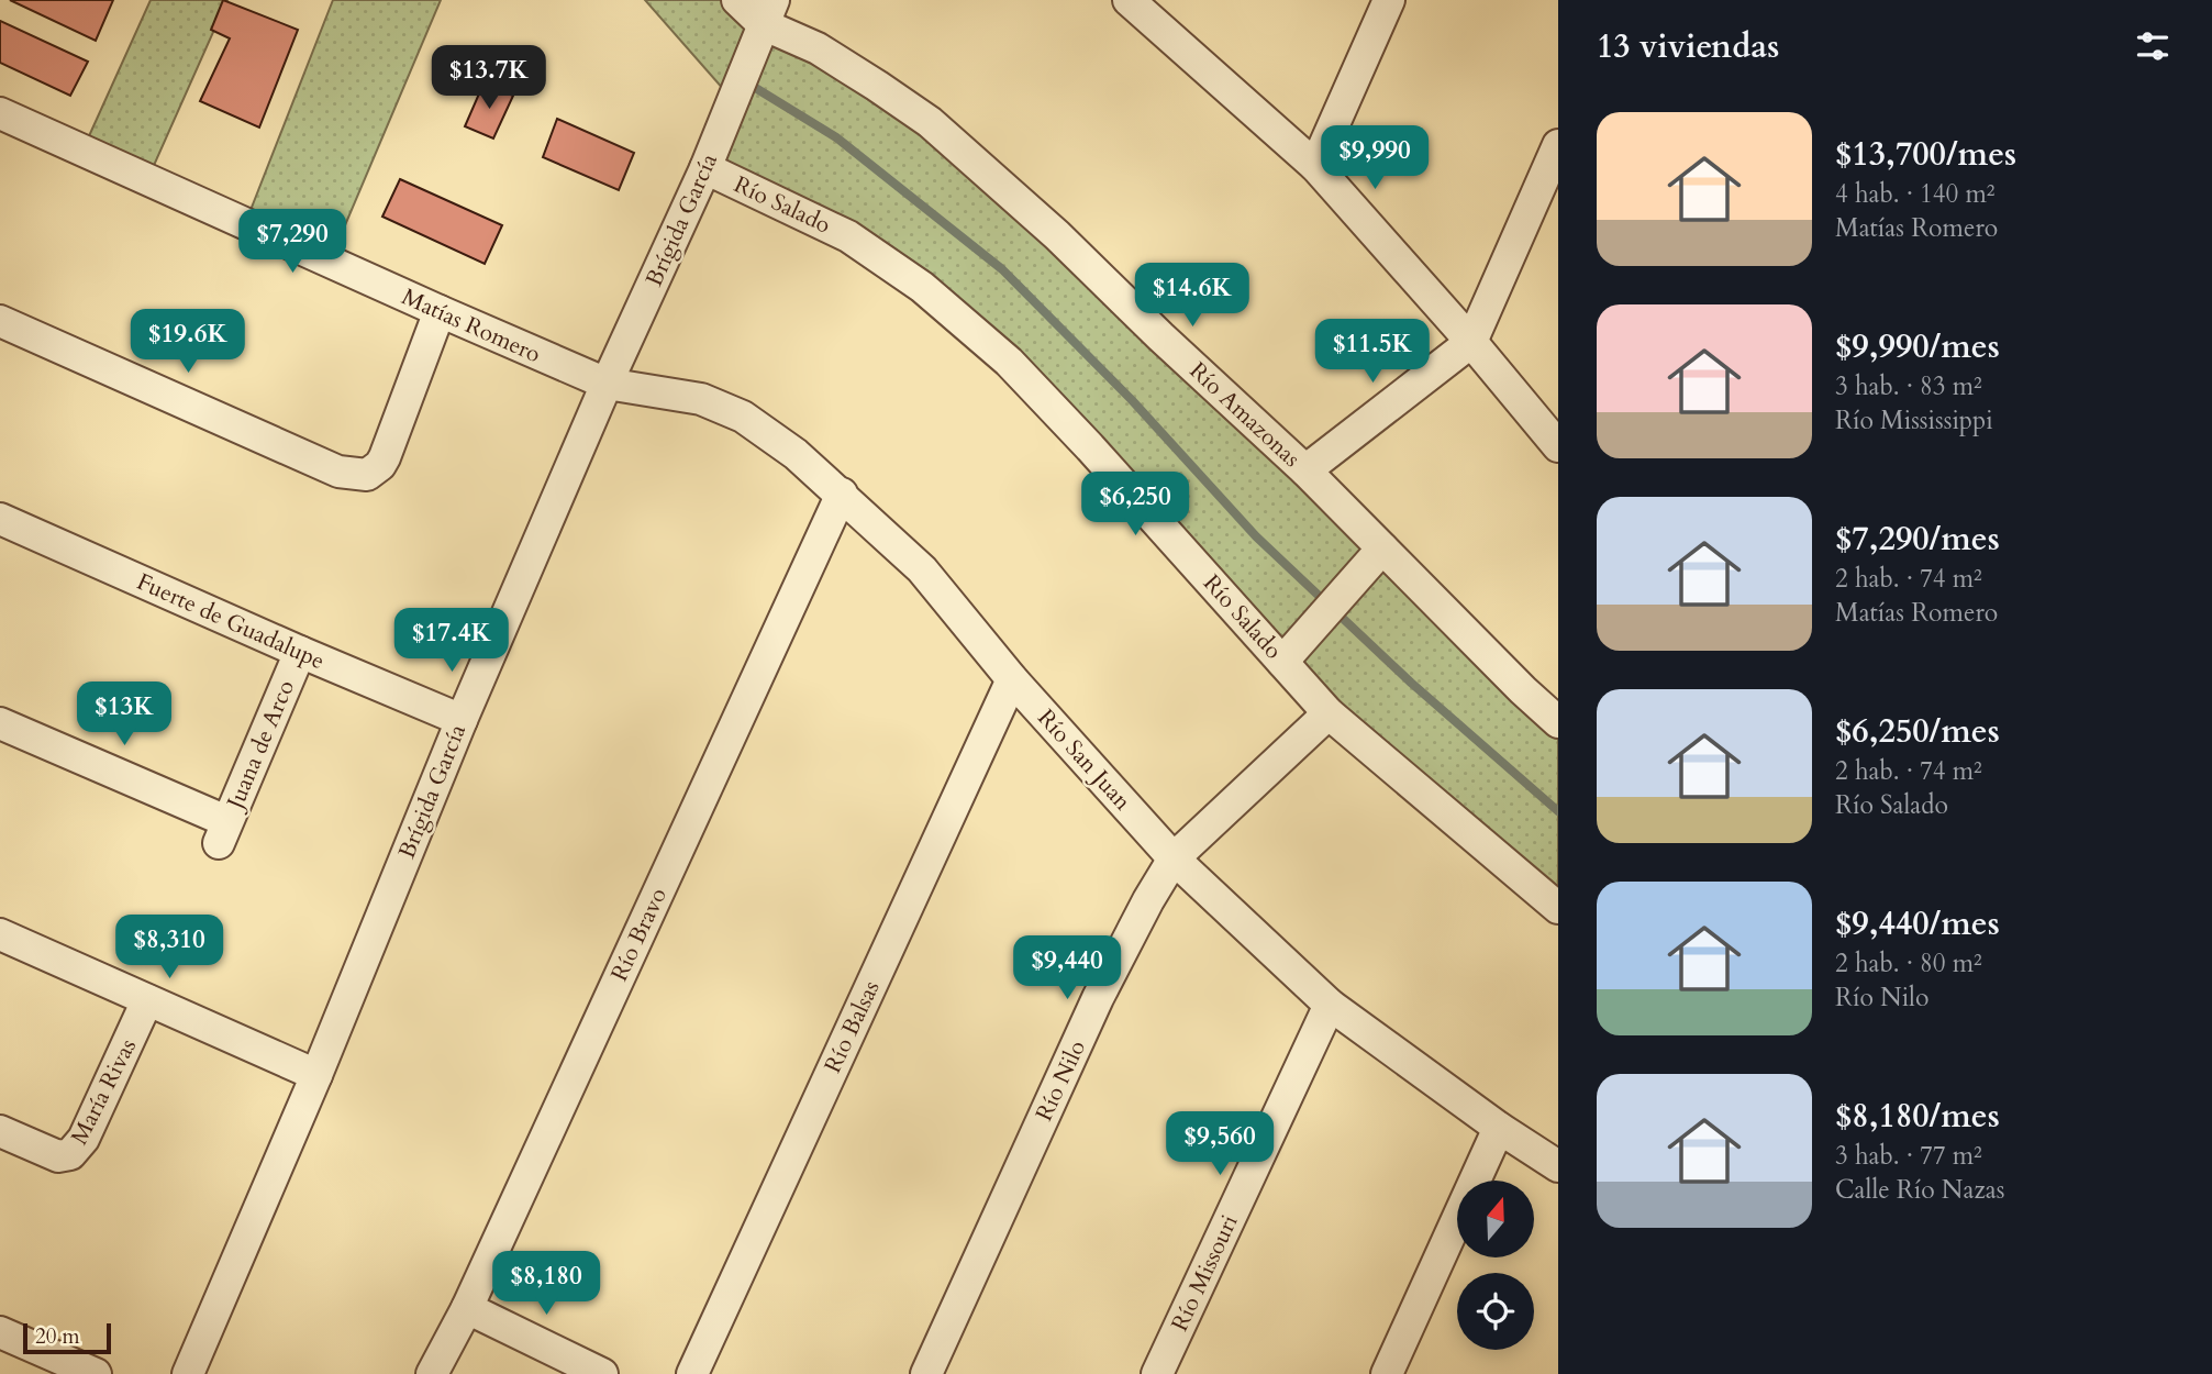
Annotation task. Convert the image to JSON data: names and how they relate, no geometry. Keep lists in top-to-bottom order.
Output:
{
  "streets": {
    "street": [
      "Río Salado",
      "Brígida García",
      "Matías Romero",
      "Río Amazonas",
      "Fuerte de Guadalupe",
      "Juana de Arco",
      "Río San Juan",
      "Río Bravo",
      "Río Balsas",
      "Río Nilo",
      "María Rivas",
      "Río Missouri"
    ]
  },
  "crossings": [
    ["Río Salado", "Brígida García"],
    ["Río Salado", "Río Nilo"],
    ["Brígida García", "Matías Romero"],
    ["Brígida García", "Río Amazonas"],
    ["Brígida García", "Fuerte de Guadalupe"],
    ["Brígida García", "Río San Juan"],
    ["Matías Romero", "Río San Juan"],
    ["Fuerte de Guadalupe", "Juana de Arco"],
    ["Río San Juan", "Río Bravo"],
    ["Río San Juan", "Río Balsas"],
    ["Río San Juan", "Río Nilo"],
    ["Río San Juan", "Río Missouri"]
  ],
  "scale_bar": "20 m",
  "north": "top",
  "page": {
    "heading": "13 viviendas",
    "price": [
      "$13.7K",
      "$9,990",
      "$7,290",
      "$14.6K",
      "$19.6K",
      "$11.5K",
      "$6,250",
      "$17.4K",
      "$13K",
      "$8,310",
      "$9,440",
      "$9,560",
      "$8,180"
    ],
    "list": [
      {
        "name": "$13,700/mes",
        "note": "4 hab. · 140 m² · Matías Romero"
      },
      {
        "name": "$9,990/mes",
        "note": "3 hab. · 83 m² · Río Mississippi"
      },
      {
        "name": "$7,290/mes",
        "note": "2 hab. · 74 m² · Matías Romero"
      },
      {
        "name": "$6,250/mes",
        "note": "2 hab. · 74 m² · Río Salado"
      },
      {
        "name": "$9,440/mes",
        "note": "2 hab. · 80 m² · Río Nilo"
      },
      {
        "name": "$8,180/mes",
        "note": "3 hab. · 77 m² · Calle Río Nazas"
      }
    ],
    "scale": "20 m"
  }
}
